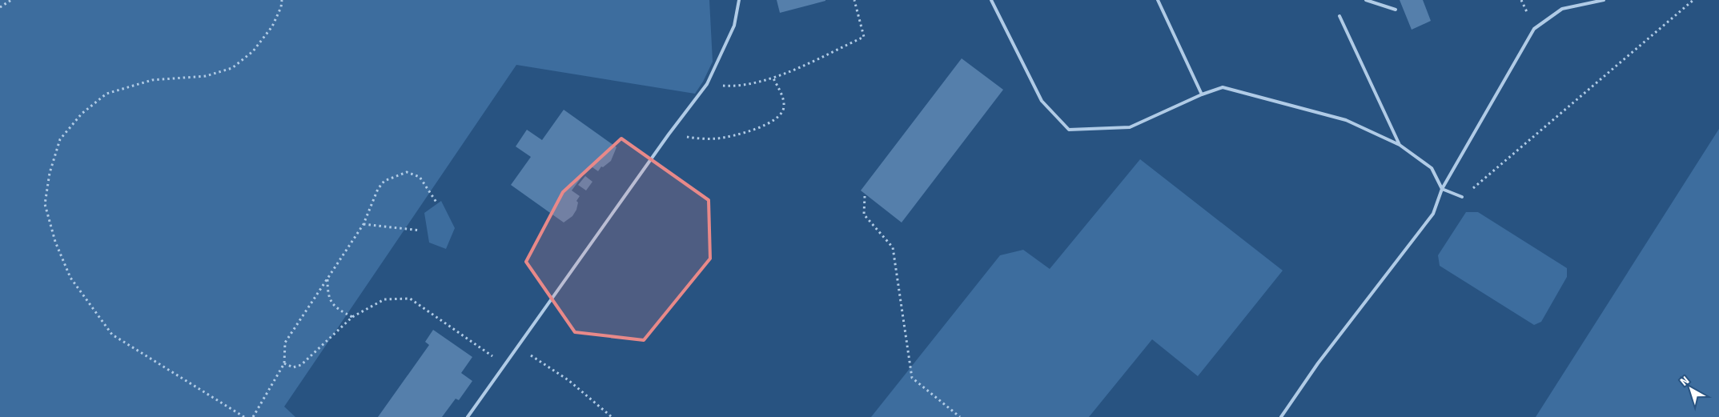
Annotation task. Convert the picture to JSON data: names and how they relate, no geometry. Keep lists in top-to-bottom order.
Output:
{
  "north": "top left"
}
